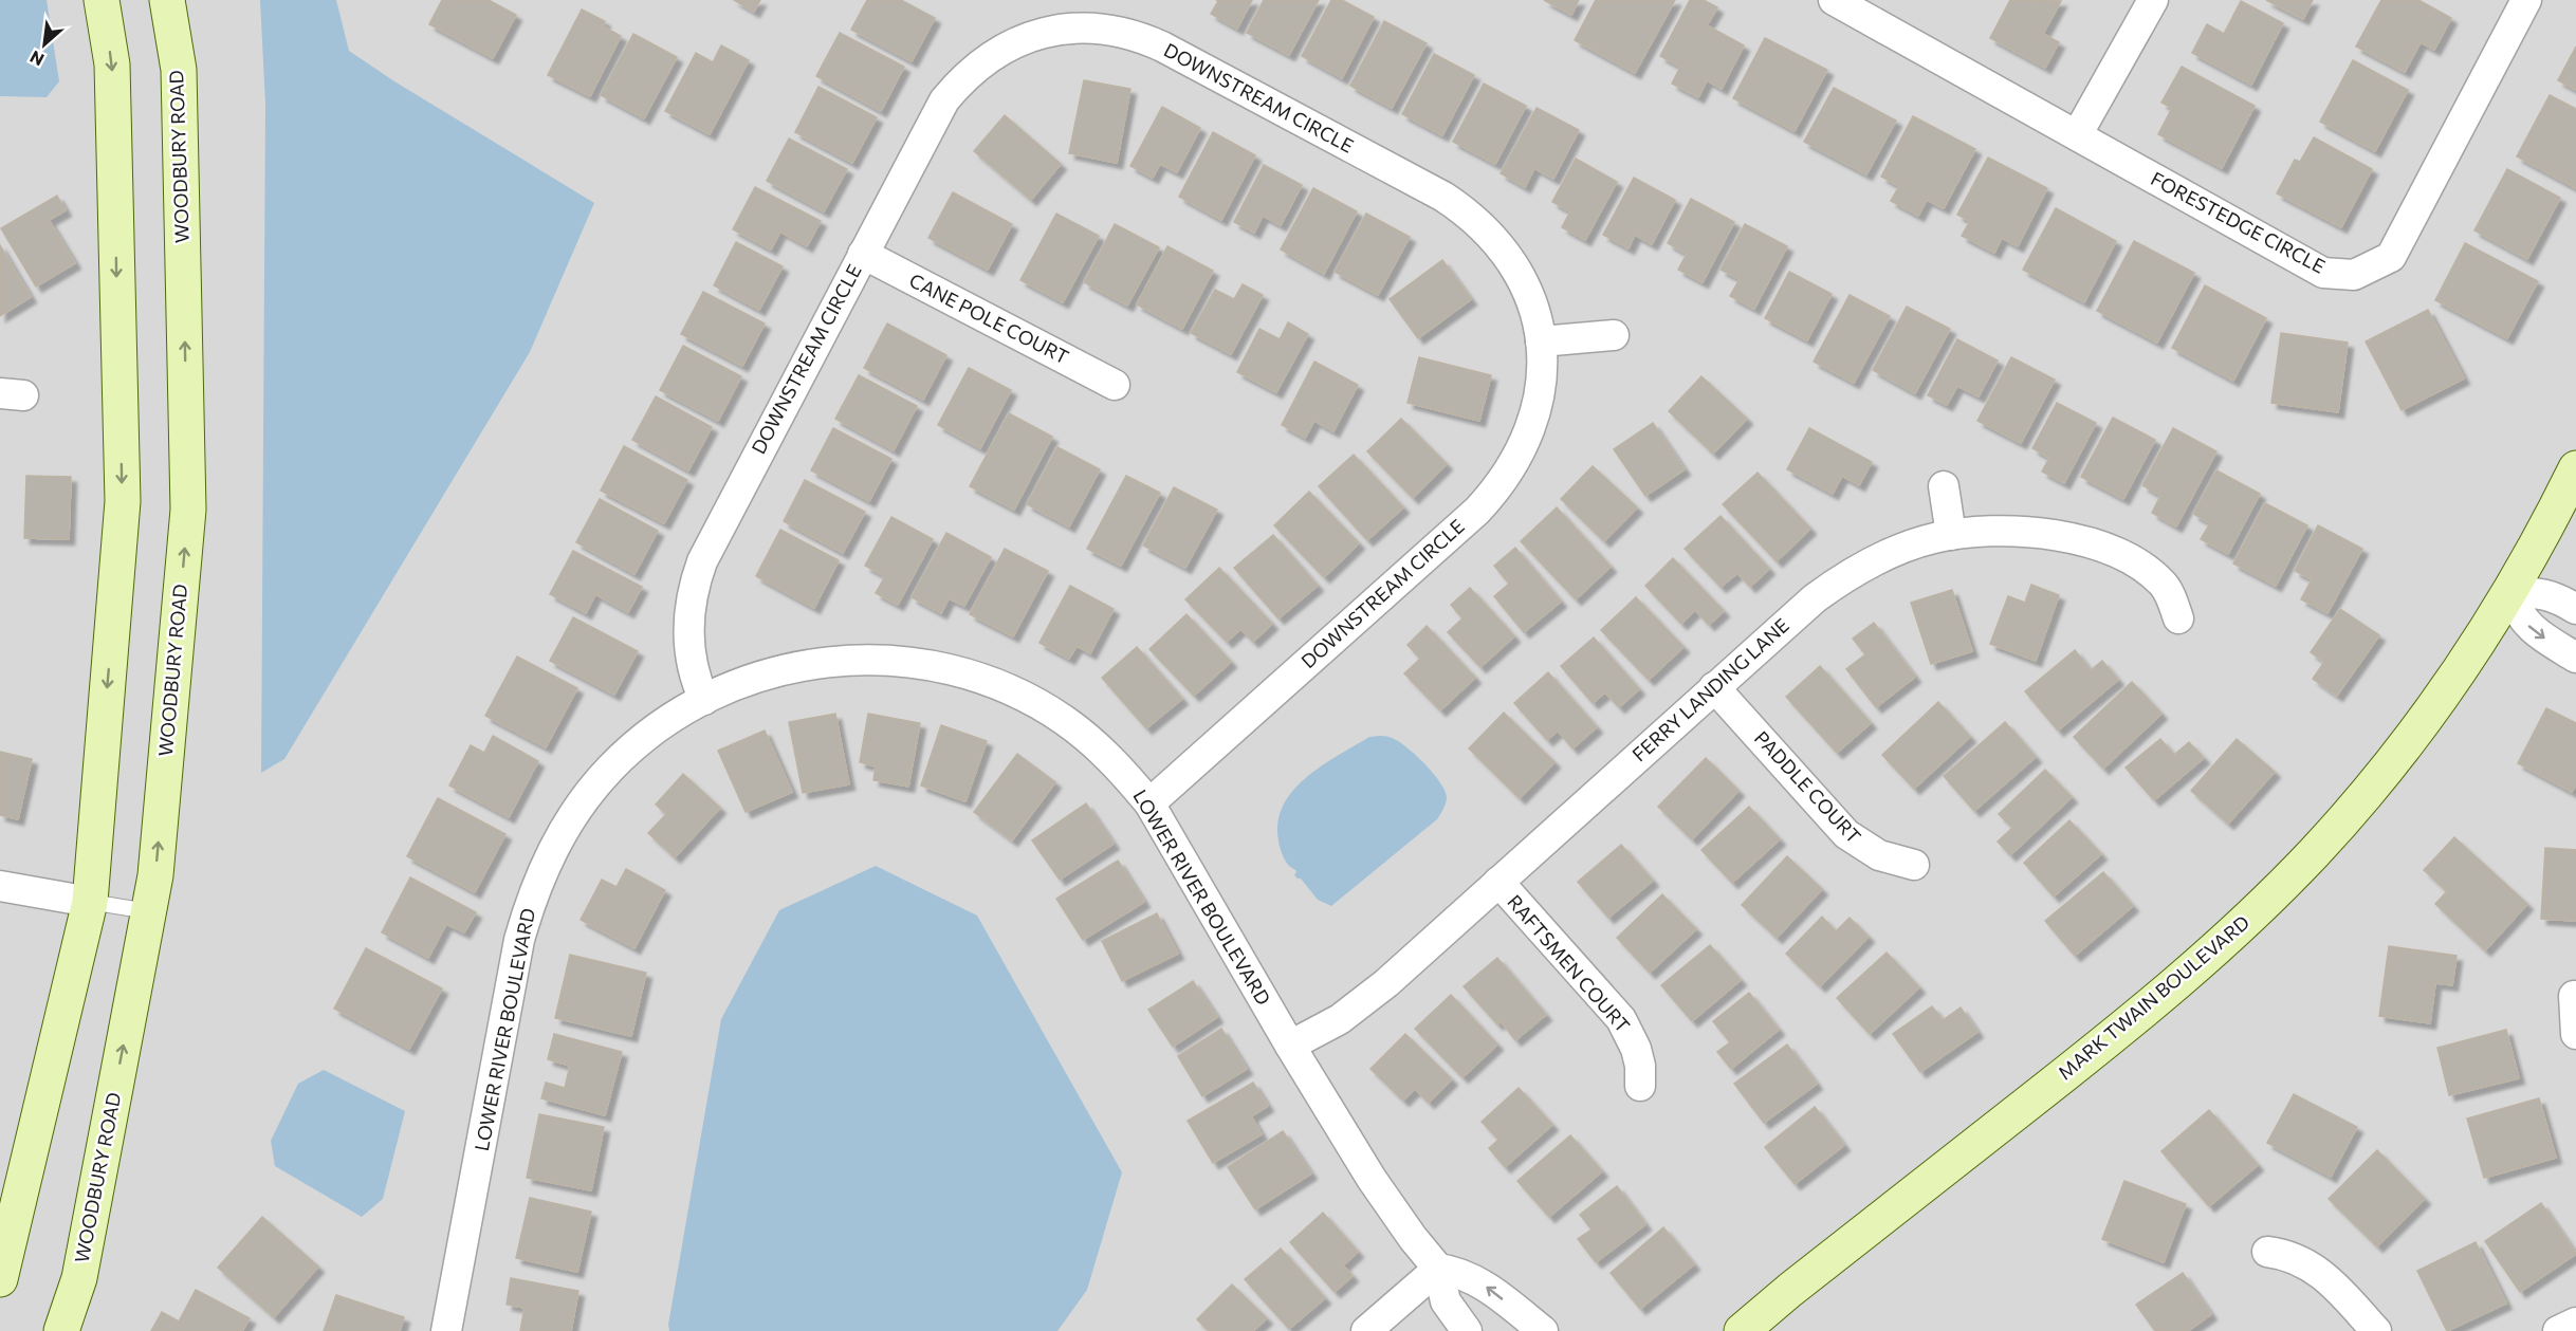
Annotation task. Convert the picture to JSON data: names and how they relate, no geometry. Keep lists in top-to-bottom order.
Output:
{
  "streets": {
    "street": [
      "DOWNSTREAM CIRCLE",
      "WOODBURY ROAD",
      "FORESTEDGE CIRCLE",
      "CANE POLE COURT",
      "FERRY LANDING LANE",
      "PADDLE COURT",
      "LOWER RIVER BOULEVARD",
      "RAFTSMEN COURT",
      "MARK TWAIN BOULEVARD"
    ]
  },
  "crossings": [
    ["DOWNSTREAM CIRCLE", "CANE POLE COURT"],
    ["DOWNSTREAM CIRCLE", "LOWER RIVER BOULEVARD"],
    ["FERRY LANDING LANE", "PADDLE COURT"],
    ["FERRY LANDING LANE", "LOWER RIVER BOULEVARD"],
    ["FERRY LANDING LANE", "RAFTSMEN COURT"]
  ],
  "north": "bottom left"
}
